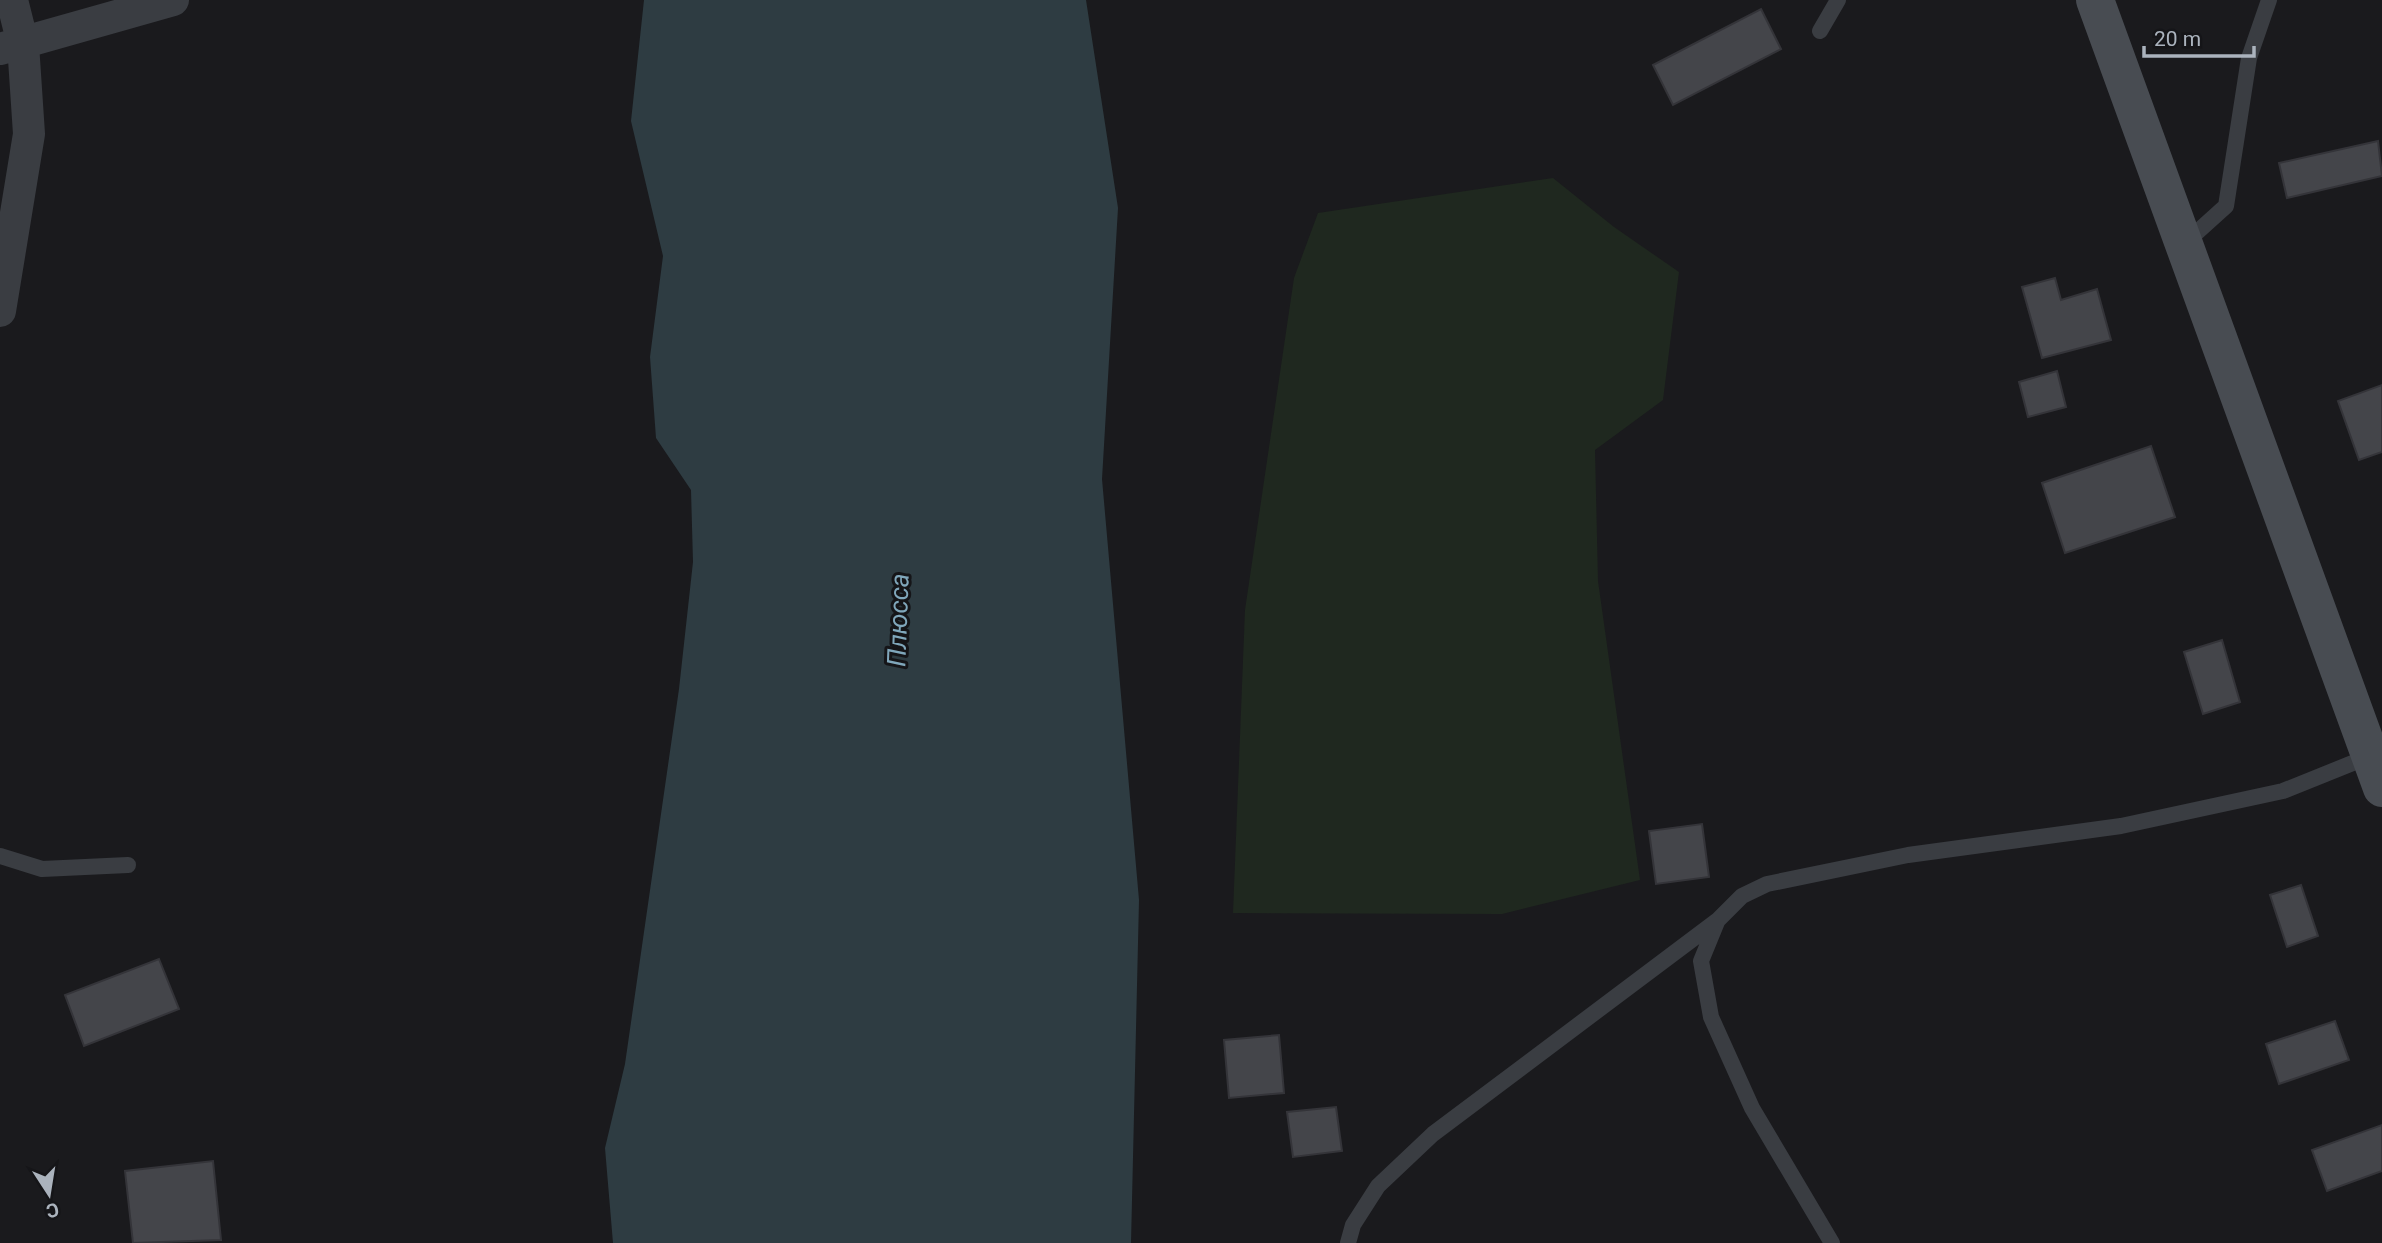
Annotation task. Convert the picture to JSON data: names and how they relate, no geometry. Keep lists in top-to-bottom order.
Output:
{
  "water": ["Плюсса"],
  "scale_bar": "20 m",
  "north": "bottom"
}
